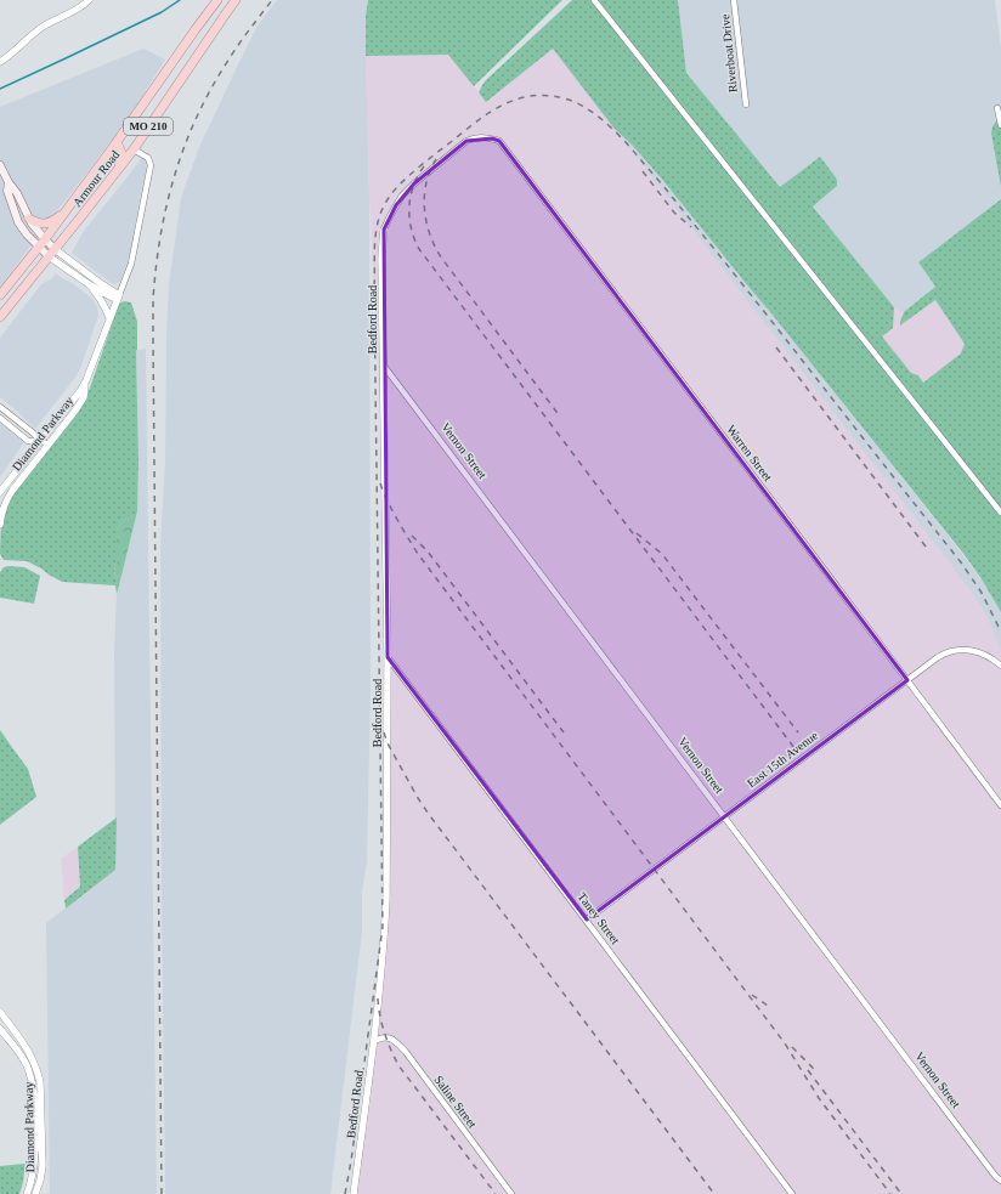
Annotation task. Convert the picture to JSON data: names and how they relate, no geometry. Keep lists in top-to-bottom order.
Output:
{
  "streets": {
    "highway": ["MO 210", "Armour Road"],
    "street": [
      "Riverboat Drive",
      "Bedford Road",
      "Diamond Parkway",
      "Vernon Street",
      "Warren Street",
      "East 15th Avenue",
      "Taney Street",
      "Saline Street"
    ]
  },
  "crossings": [
    ["Armour Road", "Diamond Parkway"],
    ["Bedford Road", "Vernon Street"],
    ["Bedford Road", "Warren Street"],
    ["Bedford Road", "Taney Street"],
    ["Bedford Road", "Saline Street"],
    ["Vernon Street", "East 15th Avenue"],
    ["Warren Street", "East 15th Avenue"],
    ["East 15th Avenue", "Taney Street"]
  ]
}
